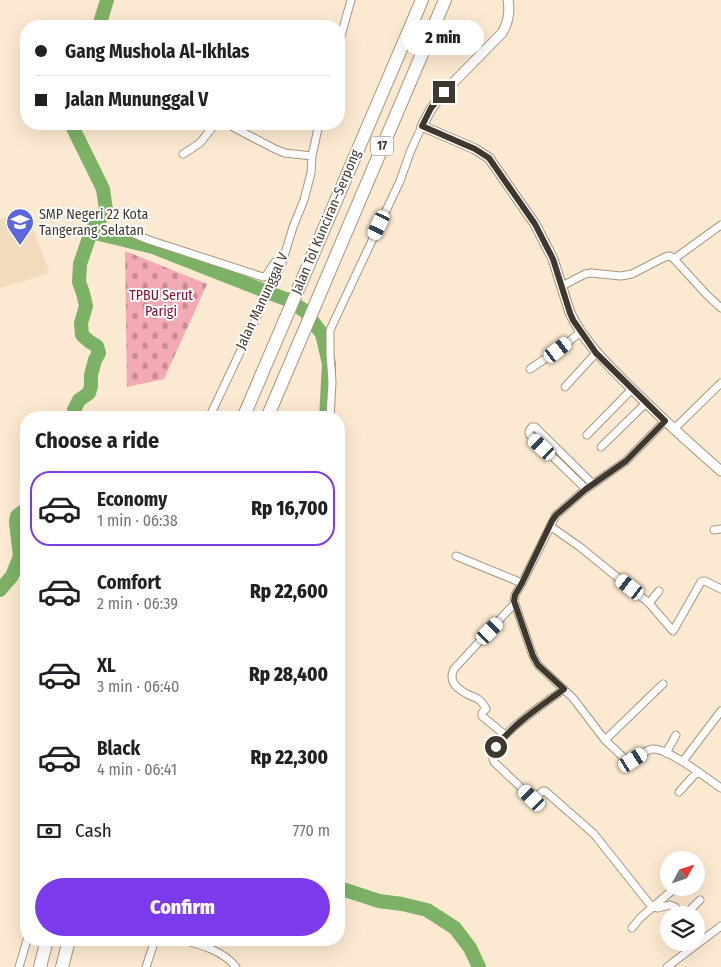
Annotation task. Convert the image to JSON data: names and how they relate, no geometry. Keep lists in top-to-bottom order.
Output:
{
  "streets": {
    "highway": ["17", "Jalan Tol Kunciran–Serpong"],
    "street": ["Jalan Manunggal V"]
  },
  "parks": ["TPBU Serut Parigi"],
  "places": {
    "school or university": ["SMP Negeri 22 Kota Tangerang Selatan"]
  },
  "north": "top right",
  "page": {
    "bubble": "2 min",
    "banner": ["Gang Mushola Al-Ikhlas", "Jalan Mununggal V"],
    "heading": "Choose a ride",
    "list": [
      {
        "name": "Economy",
        "note": "1 min · 06:38",
        "value": "Rp 16,700"
      },
      {
        "name": "Comfort",
        "note": "2 min · 06:39",
        "value": "Rp 22,600"
      },
      {
        "name": "XL",
        "note": "3 min · 06:40",
        "value": "Rp 28,400"
      },
      {
        "name": "Black",
        "note": "4 min · 06:41",
        "value": "Rp 22,300"
      }
    ],
    "pay": ["Cash", "770 m"],
    "buttons": "Confirm"
  }
}
